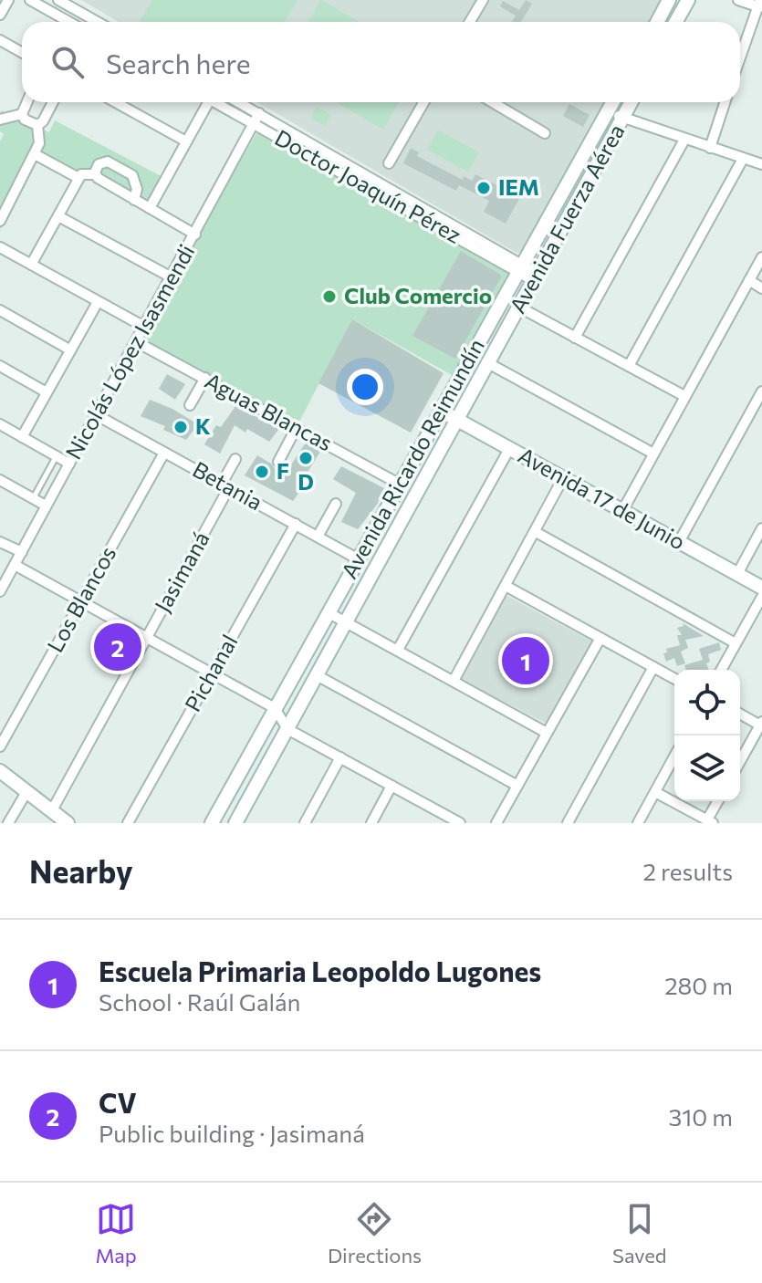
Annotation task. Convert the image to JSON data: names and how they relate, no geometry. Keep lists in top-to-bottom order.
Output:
{
  "streets": {
    "street": [
      "Doctor Joaquín Pérez",
      "Avenida Fuerza Aérea",
      "Nicolás López Isasmendi",
      "Aguas Blancas",
      "Avenida Ricardo Reimundín",
      "Betania",
      "Avenida 17 de Junio",
      "Jasimaná",
      "Los Blancos",
      "Pichanal"
    ]
  },
  "crossings": [
    ["Doctor Joaquín Pérez", "Avenida Fuerza Aérea"],
    ["Doctor Joaquín Pérez", "Nicolás López Isasmendi"],
    ["Doctor Joaquín Pérez", "Avenida Ricardo Reimundín"],
    ["Avenida Fuerza Aérea", "Avenida Ricardo Reimundín"],
    ["Avenida Fuerza Aérea", "Avenida 17 de Junio"],
    ["Nicolás López Isasmendi", "Aguas Blancas"],
    ["Nicolás López Isasmendi", "Betania"],
    ["Aguas Blancas", "Avenida Ricardo Reimundín"],
    ["Avenida Ricardo Reimundín", "Betania"],
    ["Avenida Ricardo Reimundín", "Avenida 17 de Junio"],
    ["Betania", "Jasimaná"],
    ["Betania", "Los Blancos"],
    ["Betania", "Pichanal"]
  ],
  "places": [
    "IEM",
    "Club Comercio",
    "K",
    "D",
    "F"
  ],
  "page": {
    "search": "Search here",
    "pins": ["2", "1"],
    "heading": ["Nearby", "2 results"],
    "list": [
      {
        "mark": "1",
        "name": "Escuela Primaria Leopoldo Lugones",
        "note": "School · Raúl Galán",
        "value": "280 m"
      },
      {
        "mark": "2",
        "name": "CV",
        "note": "Public building · Jasimaná",
        "value": "310 m"
      }
    ],
    "nav": ["Map", "Directions", "Saved"]
  }
}
